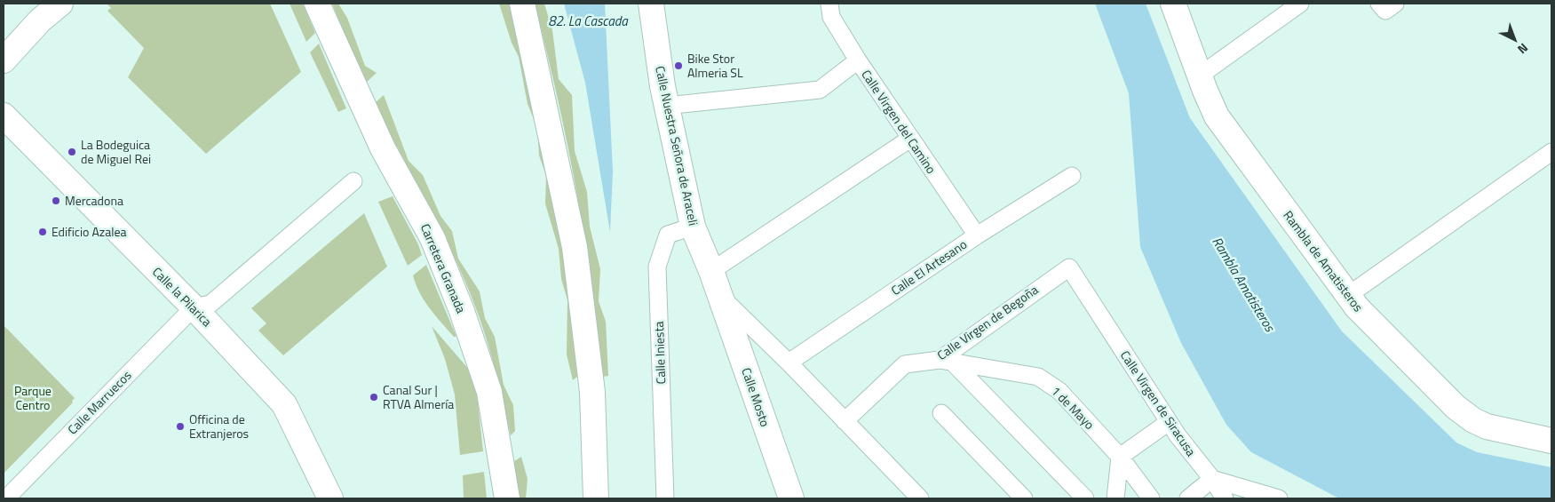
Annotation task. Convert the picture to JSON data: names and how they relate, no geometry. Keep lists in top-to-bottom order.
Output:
{
  "streets": {
    "street": [
      "Calle Virgen del Camino",
      "Calle Nuestra Señora de Araceli",
      "Rambla de Amatisteros",
      "Calle El Artesano",
      "Carretera Granada",
      "Calle la Pilarica",
      "Calle Virgen de Begoña",
      "Calle Iniesta",
      "Calle Mosto",
      "Calle Marruecos",
      "Calle Virgen de Siracusa",
      "1 de Mayo"
    ]
  },
  "crossings": [
    ["Calle Virgen del Camino", "Calle El Artesano"],
    ["Calle Nuestra Señora de Araceli", "Calle El Artesano"],
    ["Calle Nuestra Señora de Araceli", "Calle Virgen de Begoña"],
    ["Calle Nuestra Señora de Araceli", "Calle Iniesta"],
    ["Calle Nuestra Señora de Araceli", "Calle Mosto"],
    ["Calle la Pilarica", "Calle Marruecos"],
    ["Calle Virgen de Begoña", "Calle Virgen de Siracusa"],
    ["Calle Virgen de Begoña", "1 de Mayo"]
  ],
  "water": ["82. La Cascada", "Rambla Amatisteros"],
  "parks": ["Parque Centro"],
  "places": [
    "Bike Stor Almeria SL",
    "La Bodeguica de Miguel Rei",
    "Mercadona",
    "Edificio Azalea",
    "Canal Sur | RTVA Almería",
    "Officina de Extranjeros"
  ],
  "north": "bottom right"
}
